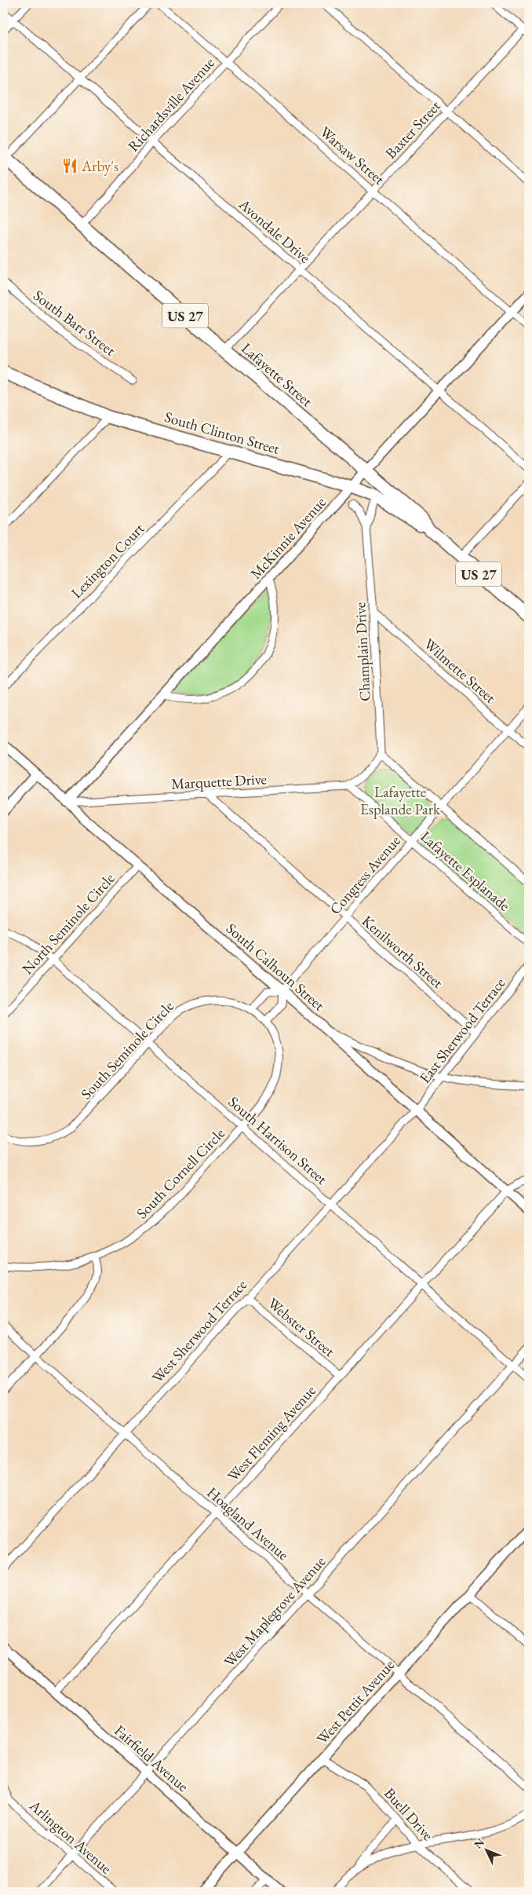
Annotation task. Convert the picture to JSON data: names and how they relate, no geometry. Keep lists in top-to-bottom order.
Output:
{
  "streets": {
    "highway": ["US 27", "Lafayette Street", "South Clinton Street"],
    "street": [
      "Richardsville Avenue",
      "Baxter Street",
      "Warsaw Street",
      "Avondale Drive",
      "South Barr Street",
      "McKinnie Avenue",
      "Lexington Court",
      "Champlain Drive",
      "Wilmette Street",
      "Marquette Drive",
      "Lafayette Esplanade",
      "Congress Avenue",
      "North Seminole Circle",
      "Kenilworth Street",
      "South Calhoun Street",
      "East Sherwood Terrace",
      "South Seminole Circle",
      "South Harrison Street",
      "South Cornell Circle",
      "Webster Street",
      "West Sherwood Terrace",
      "West Fleming Avenue",
      "Hoagland Avenue",
      "West Maplegrove Avenue",
      "West Pettit Avenue",
      "Fairfield Avenue",
      "Buell Drive",
      "Arlington Avenue"
    ]
  },
  "crossings": [
    ["Richardsville Avenue", "Warsaw Street"],
    ["Richardsville Avenue", "Avondale Drive"],
    ["Richardsville Avenue", "Lafayette Street"],
    ["Baxter Street", "Warsaw Street"],
    ["Baxter Street", "Avondale Drive"],
    ["Baxter Street", "Lafayette Street"],
    ["Warsaw Street", "McKinnie Avenue"],
    ["Avondale Drive", "McKinnie Avenue"],
    ["Lafayette Street", "South Clinton Street"],
    ["Lafayette Street", "McKinnie Avenue"],
    ["South Clinton Street", "McKinnie Avenue"],
    ["South Clinton Street", "Lexington Court"],
    ["South Clinton Street", "Champlain Drive"],
    ["McKinnie Avenue", "Marquette Drive"],
    ["McKinnie Avenue", "South Calhoun Street"],
    ["Champlain Drive", "Wilmette Street"],
    ["Wilmette Street", "Congress Avenue"],
    ["Marquette Drive", "Lafayette Esplanade"],
    ["Marquette Drive", "Kenilworth Street"],
    ["Marquette Drive", "South Calhoun Street"],
    ["Lafayette Esplanade", "Congress Avenue"],
    ["Congress Avenue", "Kenilworth Street"],
    ["Congress Avenue", "South Calhoun Street"],
    ["North Seminole Circle", "South Calhoun Street"],
    ["North Seminole Circle", "South Harrison Street"],
    ["Kenilworth Street", "East Sherwood Terrace"],
    ["South Calhoun Street", "East Sherwood Terrace"],
    ["South Calhoun Street", "West Sherwood Terrace"],
    ["South Calhoun Street", "West Fleming Avenue"],
    ["East Sherwood Terrace", "West Sherwood Terrace"],
    ["South Seminole Circle", "South Harrison Street"],
    ["South Seminole Circle", "South Cornell Circle"],
    ["South Harrison Street", "South Cornell Circle"],
    ["South Harrison Street", "West Sherwood Terrace"],
    ["South Harrison Street", "West Fleming Avenue"],
    ["South Harrison Street", "West Maplegrove Avenue"],
    ["Webster Street", "West Sherwood Terrace"],
    ["Webster Street", "West Fleming Avenue"],
    ["West Sherwood Terrace", "Hoagland Avenue"],
    ["West Fleming Avenue", "Hoagland Avenue"],
    ["West Fleming Avenue", "Fairfield Avenue"],
    ["Hoagland Avenue", "West Maplegrove Avenue"],
    ["Hoagland Avenue", "West Pettit Avenue"],
    ["West Maplegrove Avenue", "Fairfield Avenue"],
    ["West Maplegrove Avenue", "Arlington Avenue"],
    ["West Pettit Avenue", "Fairfield Avenue"],
    ["West Pettit Avenue", "Buell Drive"]
  ],
  "parks": ["Lafayette Esplande Park"],
  "places": {
    "restaurant": ["Arby's"]
  },
  "north": "top left"
}
